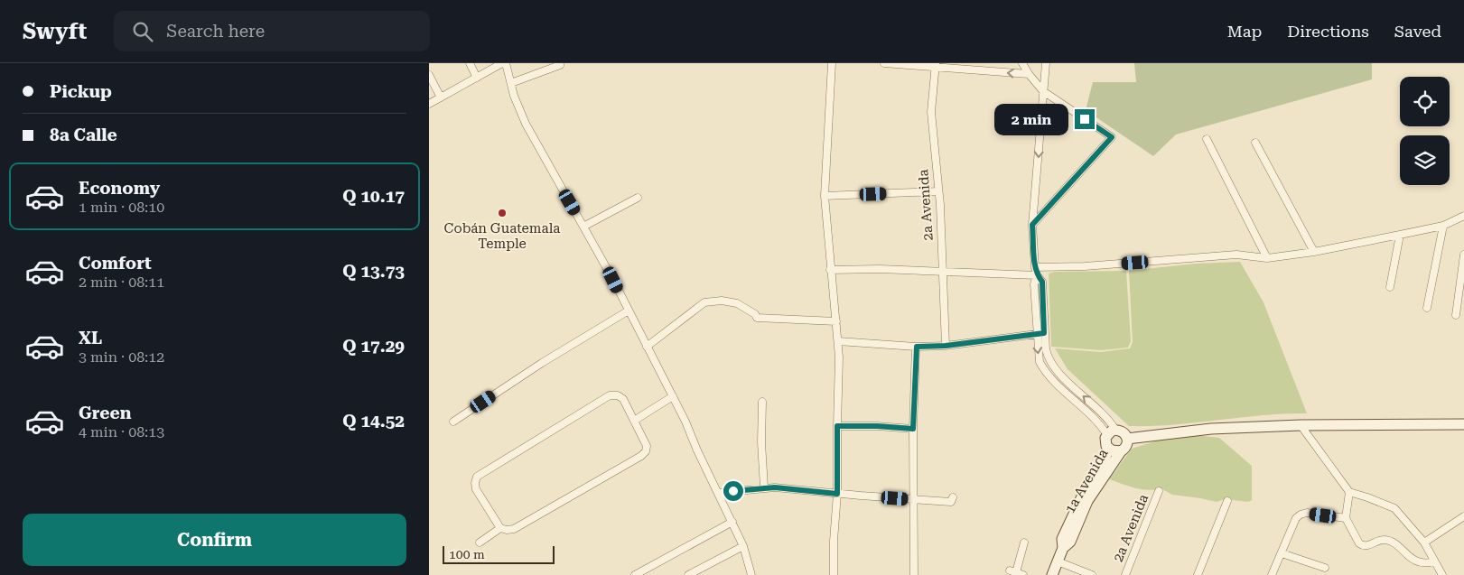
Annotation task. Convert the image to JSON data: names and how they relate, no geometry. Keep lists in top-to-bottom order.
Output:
{
  "streets": {
    "main road": ["1a Avenida"],
    "street": ["2a Avenida"]
  },
  "places": ["Cobán Guatemala Temple"],
  "scale_bar": "100 m",
  "page": {
    "header": "Swyft",
    "search": "Search here",
    "nav": ["Map", "Directions", "Saved"],
    "banner": ["Pickup", "8a Calle"],
    "bubble": "2 min",
    "list": [
      {
        "name": "Economy",
        "note": "1 min · 08:10",
        "value": "Q 10.17"
      },
      {
        "name": "Comfort",
        "note": "2 min · 08:11",
        "value": "Q 13.73"
      },
      {
        "name": "XL",
        "note": "3 min · 08:12",
        "value": "Q 17.29"
      },
      {
        "name": "Green",
        "note": "4 min · 08:13",
        "value": "Q 14.52"
      }
    ],
    "buttons": "Confirm",
    "scale": "100 m"
  }
}
